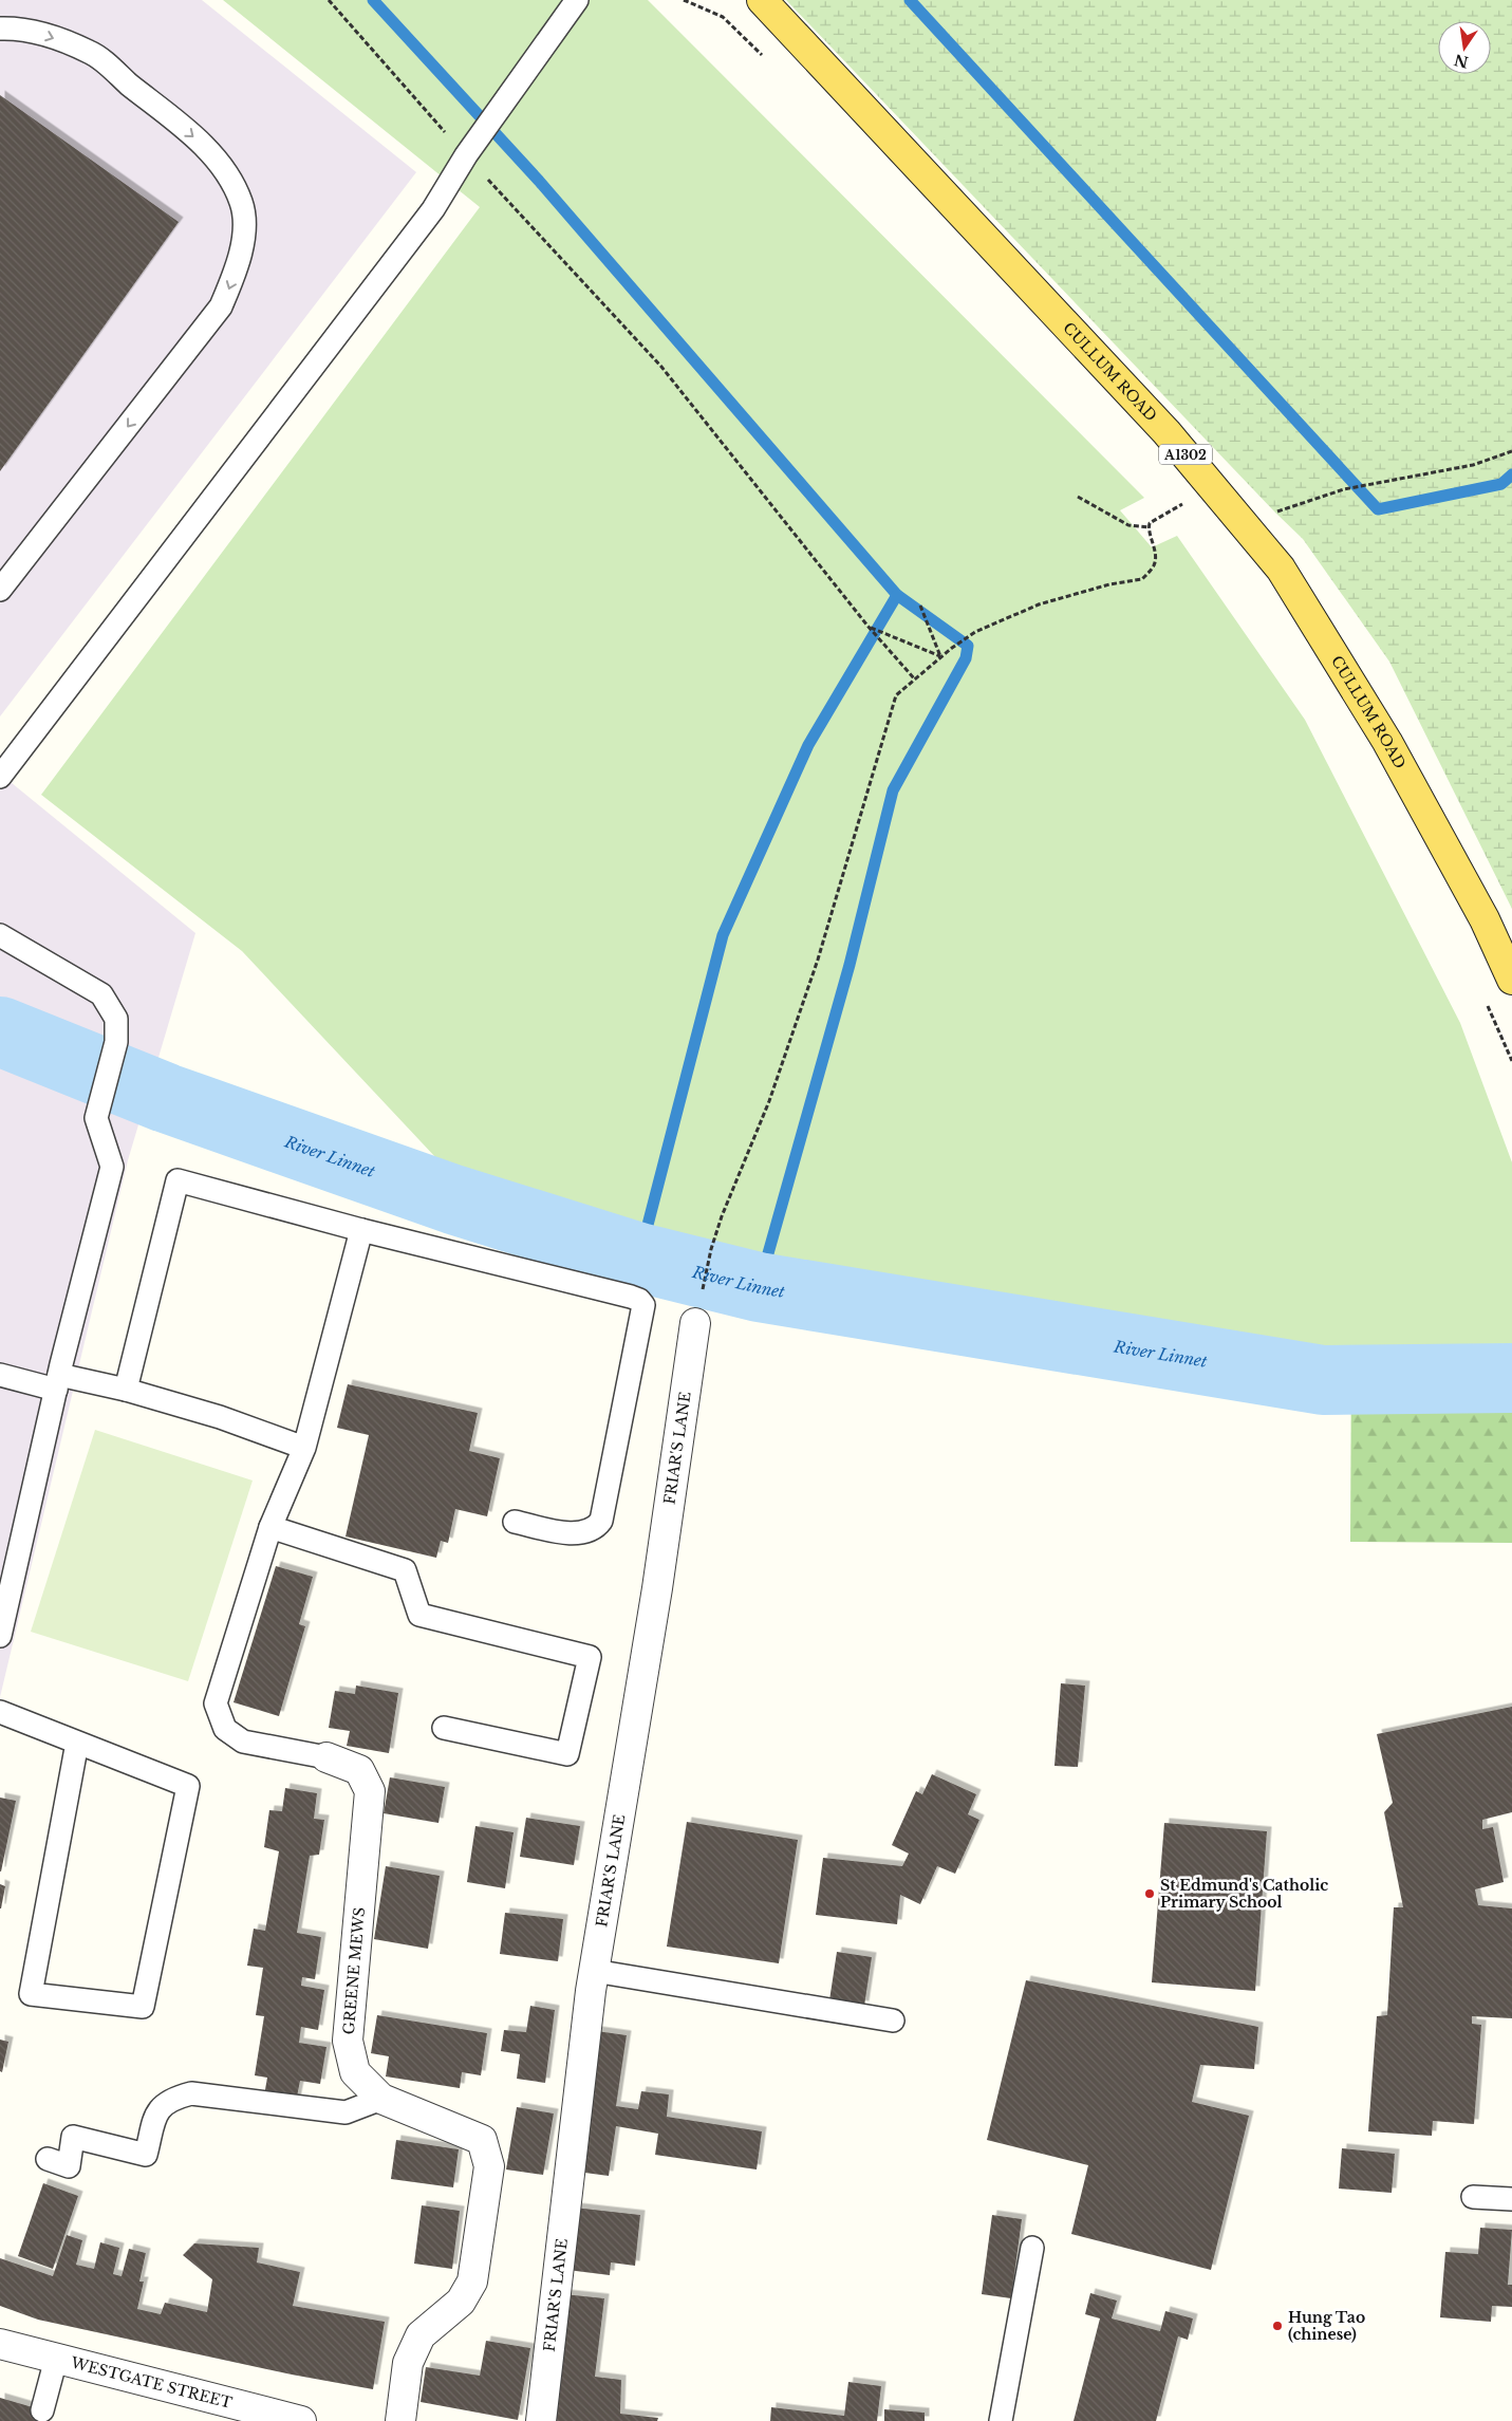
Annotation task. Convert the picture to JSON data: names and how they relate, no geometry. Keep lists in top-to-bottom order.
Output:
{
  "streets": {
    "main road": ["CULLUM ROAD", "A1302"],
    "street": ["FRIAR'S LANE", "GREENE MEWS", "WESTGATE STREET"]
  },
  "water": ["River Linnet"],
  "places": ["St Edmund's Catholic Primary School", "Hung Tao (chinese)"],
  "north": "bottom"
}
